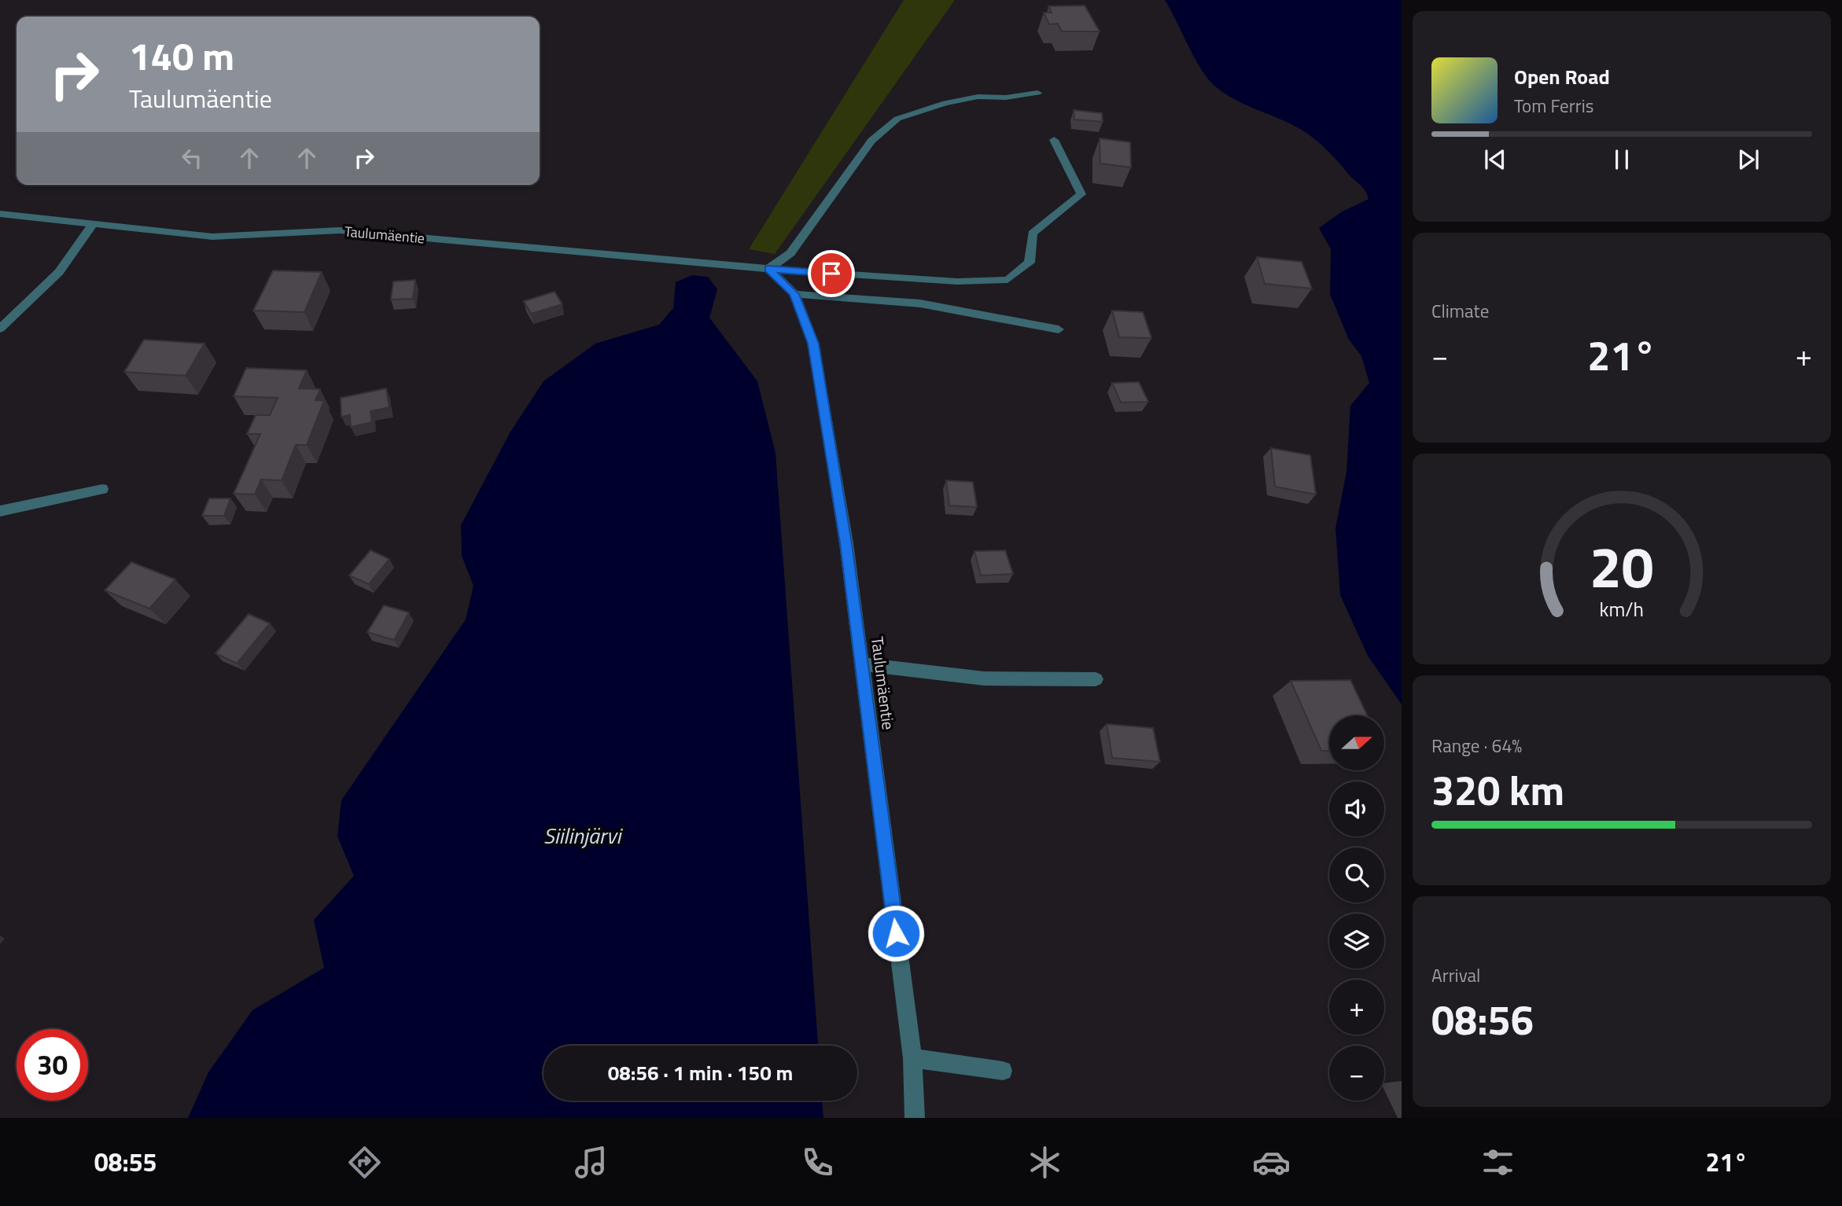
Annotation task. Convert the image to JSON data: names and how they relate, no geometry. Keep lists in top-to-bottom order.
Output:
{
  "streets": {
    "street": ["Taulumäentie"]
  },
  "water": ["Siilinjärvi"],
  "north": "right",
  "page": {
    "turn": ["140 m", "Taulumäentie"],
    "song": ["Open Road", "Tom Ferris"],
    "tile": [
      "Climate",
      ["Range · 64%", "320 km"],
      ["Arrival", "08:56"]
    ],
    "heat": ["−", "21°", "+"],
    "map_buttons": ["+", "−"],
    "limit": "30",
    "trip": "08:56 · 1 min · 150 m",
    "tabs": ["08:55", "21°"],
    "gauge": ["20", "km/h"]
  }
}
